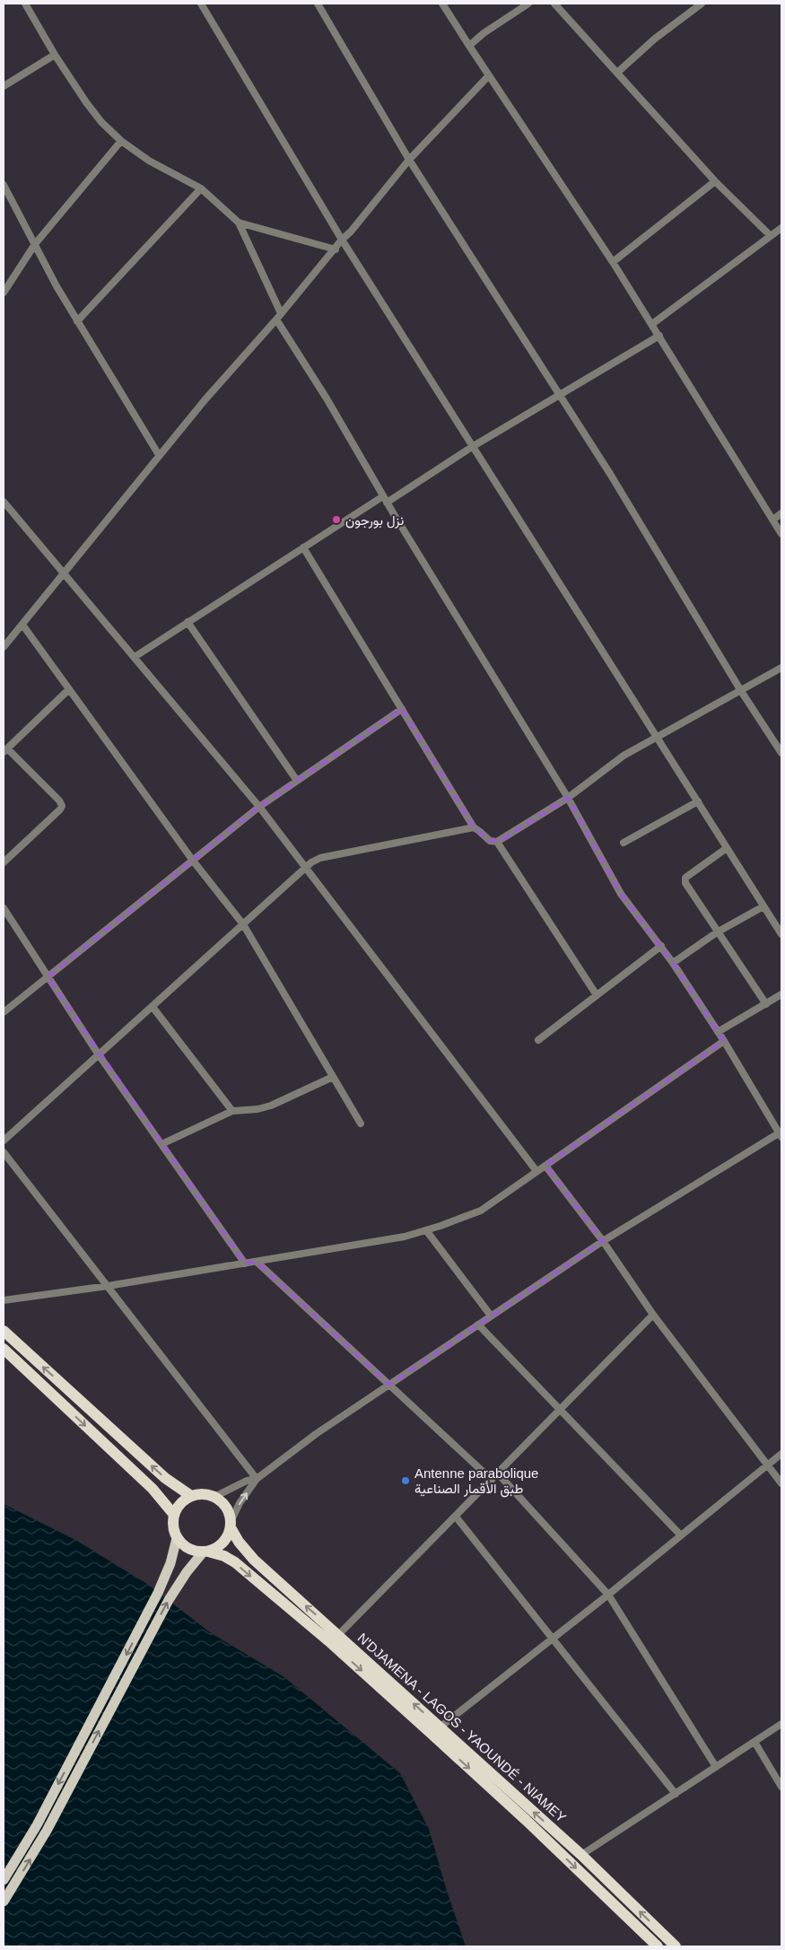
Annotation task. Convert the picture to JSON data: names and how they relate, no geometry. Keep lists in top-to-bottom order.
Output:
{
  "streets": {
    "highway": ["N'DJAMENA - LAGOS - YAOUNDÉ - NIAMEY"]
  },
  "places": ["نزل بورجون", "Antenne parabolique طبق الأقمار الصناعية"]
}
